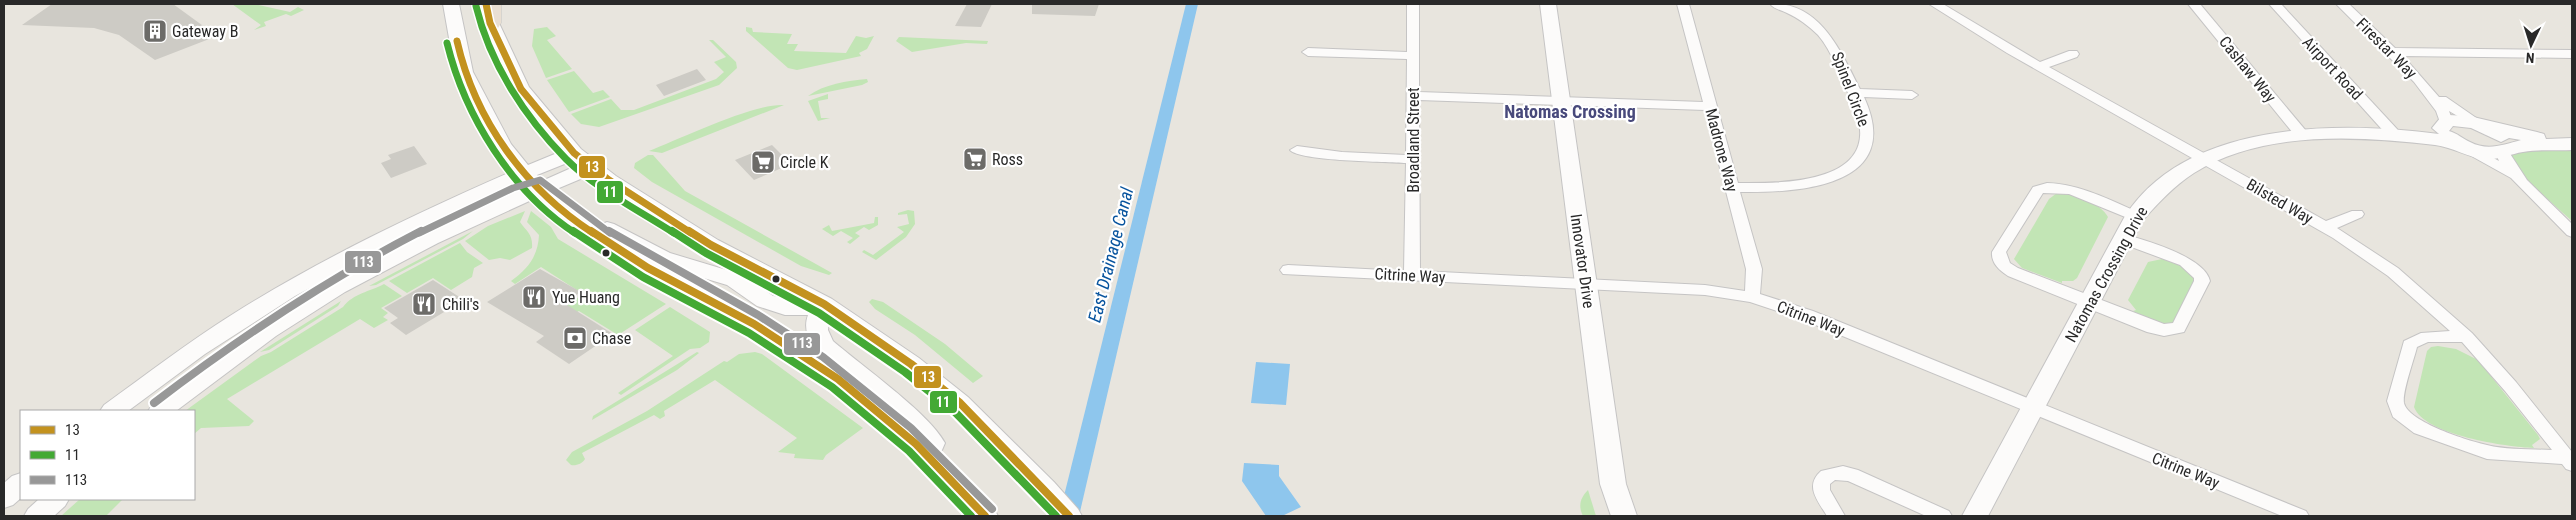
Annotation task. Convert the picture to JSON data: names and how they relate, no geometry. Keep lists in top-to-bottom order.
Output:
{
  "streets": {
    "street": [
      "Firestar Way",
      "Airport Road",
      "Cashaw Way",
      "Spinel Circle",
      "Broadland Street",
      "Madrone Way",
      "Bilsted Way",
      "Innovator Drive",
      "Natomas Crossing Drive",
      "Citrine Way"
    ]
  },
  "crossings": [
    ["Firestar Way", "Natomas Crossing Drive"],
    ["Airport Road", "Natomas Crossing Drive"],
    ["Cashaw Way", "Natomas Crossing Drive"],
    ["Spinel Circle", "Madrone Way"],
    ["Broadland Street", "Citrine Way"],
    ["Madrone Way", "Citrine Way"],
    ["Bilsted Way", "Natomas Crossing Drive"],
    ["Innovator Drive", "Citrine Way"],
    ["Natomas Crossing Drive", "Citrine Way"]
  ],
  "districts": ["Natomas Crossing"],
  "water": ["East Drainage Canal"],
  "places": {
    "building": ["Gateway B"],
    "supermarket": ["Ross", "Circle K"],
    "restaurant": ["Yue Huang", "Chili's"],
    "bank": ["Chase"]
  },
  "lines": ["transit line 13", "transit line 11", "transit line 113"],
  "legend": ["13", "11", "113"],
  "north": "bottom"
}
